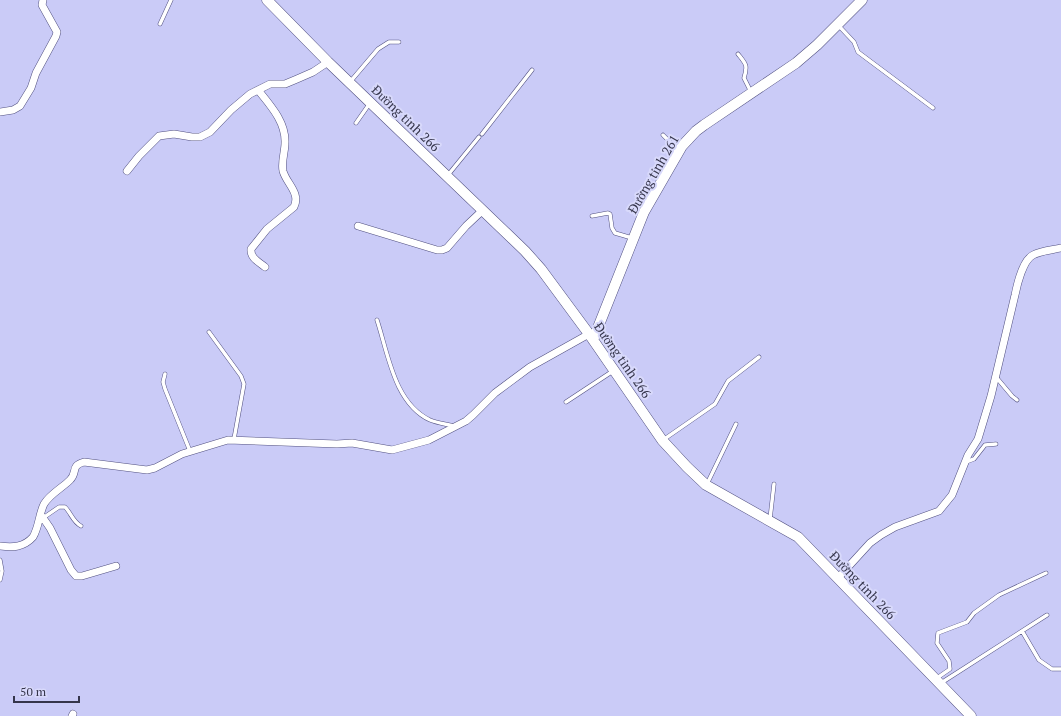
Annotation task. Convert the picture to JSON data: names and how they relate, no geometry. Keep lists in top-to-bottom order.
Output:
{
  "streets": {
    "main road": ["Đường tỉnh 266", "Đường tỉnh 261"]
  },
  "crossings": [
    ["Đường tỉnh 266", "Đường tỉnh 261"]
  ],
  "scale_bar": "50 m"
}
